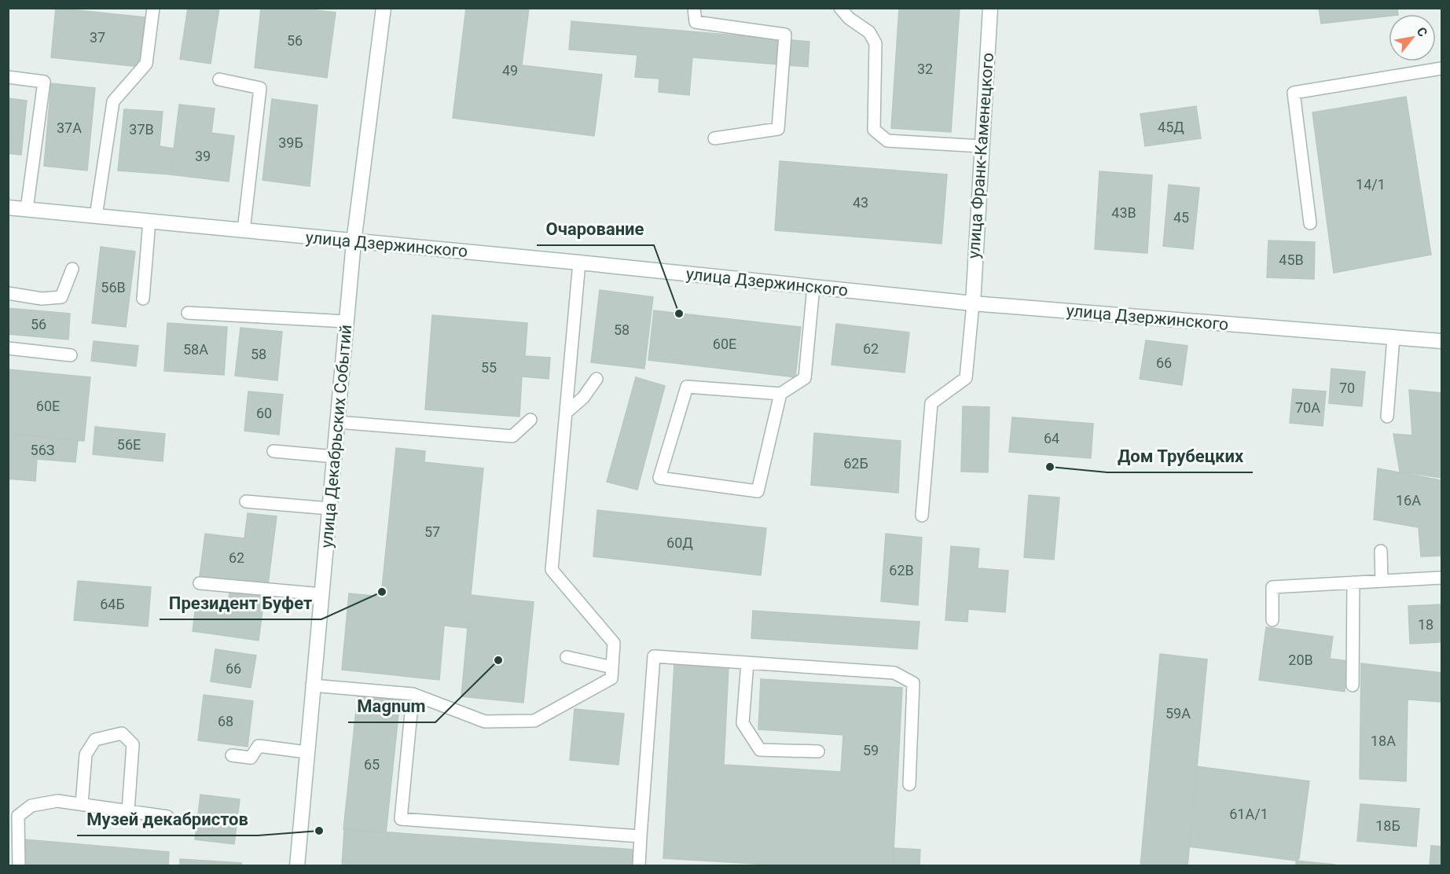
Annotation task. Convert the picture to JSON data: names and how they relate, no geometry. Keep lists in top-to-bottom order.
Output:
{
  "streets": {
    "main road": ["улица Франк-Каменецкого", "улица Дзержинского", "улица Декабрьских Событий"]
  },
  "crossings": [
    ["улица Франк-Каменецкого", "улица Дзержинского"],
    ["улица Дзержинского", "улица Декабрьских Событий"]
  ],
  "places": [
    "Очарование",
    "Дом Трубецких",
    "Президент Буфет",
    "Magnum",
    "Музей декабристов"
  ],
  "house_numbers": [
    "37",
    "56",
    "32",
    "49",
    "45Д",
    "37А",
    "37В",
    "39Б",
    "39",
    "14/1",
    "43",
    "43В",
    "45",
    "45В",
    "56В",
    "56",
    "58",
    "60Е",
    "62",
    "58А",
    "58",
    "66",
    "55",
    "70",
    "60Е",
    "70А",
    "60",
    "64",
    "56Е",
    "56З",
    "62Б",
    "16А",
    "57",
    "60Д",
    "62",
    "62В",
    "64Б",
    "18",
    "20В",
    "66",
    "59А",
    "68",
    "18А",
    "59",
    "65",
    "61А/1",
    "18Б"
  ],
  "north": "top right"
}
